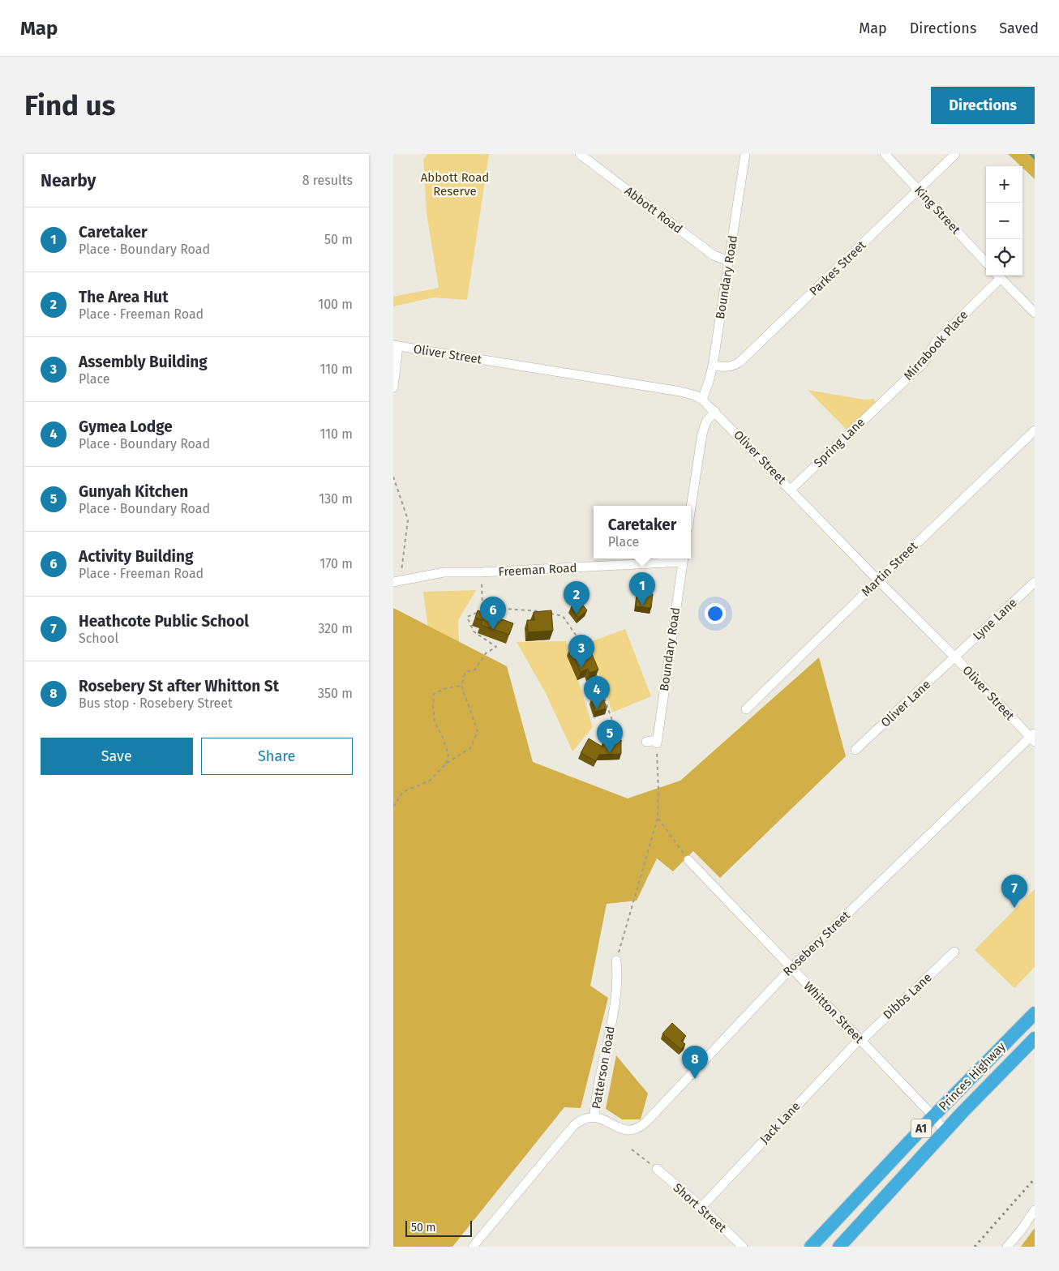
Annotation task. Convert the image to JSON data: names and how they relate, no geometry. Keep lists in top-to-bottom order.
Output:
{
  "streets": {
    "highway": ["Princes Highway", "A1"],
    "street": [
      "Abbott Road",
      "King Street",
      "Parkes Street",
      "Boundary Road",
      "Mirrabook Place",
      "Oliver Street",
      "Spring Lane",
      "Martin Street",
      "Freeman Road",
      "Lyne Lane",
      "Oliver Lane",
      "Rosebery Street",
      "Dibbs Lane",
      "Whitton Street",
      "Patterson Road",
      "Jack Lane",
      "Short Street"
    ]
  },
  "crossings": [
    ["Abbott Road", "Boundary Road"],
    ["King Street", "Parkes Street"],
    ["Parkes Street", "Boundary Road"],
    ["Boundary Road", "Oliver Street"],
    ["Boundary Road", "Freeman Road"],
    ["Mirrabook Place", "Spring Lane"],
    ["Oliver Street", "Spring Lane"],
    ["Oliver Street", "Martin Street"],
    ["Oliver Street", "Lyne Lane"],
    ["Oliver Street", "Oliver Lane"],
    ["Oliver Street", "Rosebery Street"],
    ["Lyne Lane", "Oliver Lane"],
    ["Rosebery Street", "Whitton Street"],
    ["Rosebery Street", "Patterson Road"],
    ["Dibbs Lane", "Whitton Street"],
    ["Dibbs Lane", "Jack Lane"],
    ["Whitton Street", "Princes Highway"],
    ["Whitton Street", "Jack Lane"],
    ["Jack Lane", "Short Street"]
  ],
  "parks": ["Abbott Road Reserve"],
  "scale_bar": "50 m",
  "page": {
    "header": "Map",
    "nav": ["Map", "Directions", "Saved"],
    "buttons": [
      "Directions",
      ["Save", "Share"]
    ],
    "title": "Find us",
    "heading": ["Nearby", "8 results"],
    "map_buttons": ["+", "−"],
    "list": [
      {
        "mark": "1",
        "name": "Caretaker",
        "note": "Place · Boundary Road",
        "value": "50 m"
      },
      {
        "mark": "2",
        "name": "The Area Hut",
        "note": "Place · Freeman Road",
        "value": "100 m"
      },
      {
        "mark": "3",
        "name": "Assembly Building",
        "note": "Place",
        "value": "110 m"
      },
      {
        "mark": "4",
        "name": "Gymea Lodge",
        "note": "Place · Boundary Road",
        "value": "110 m"
      },
      {
        "mark": "5",
        "name": "Gunyah Kitchen",
        "note": "Place · Boundary Road",
        "value": "130 m"
      },
      {
        "mark": "6",
        "name": "Activity Building",
        "note": "Place · Freeman Road",
        "value": "170 m"
      },
      {
        "mark": "7",
        "name": "Heathcote Public School",
        "note": "School",
        "value": "320 m"
      },
      {
        "mark": "8",
        "name": "Rosebery St after Whitton St",
        "note": "Bus stop · Rosebery Street",
        "value": "350 m"
      }
    ],
    "popup": ["Caretaker", "Place"],
    "pins": [
      "1",
      "2",
      "6",
      "3",
      "4",
      "5",
      "7",
      "8"
    ],
    "scale": "50 m"
  }
}
